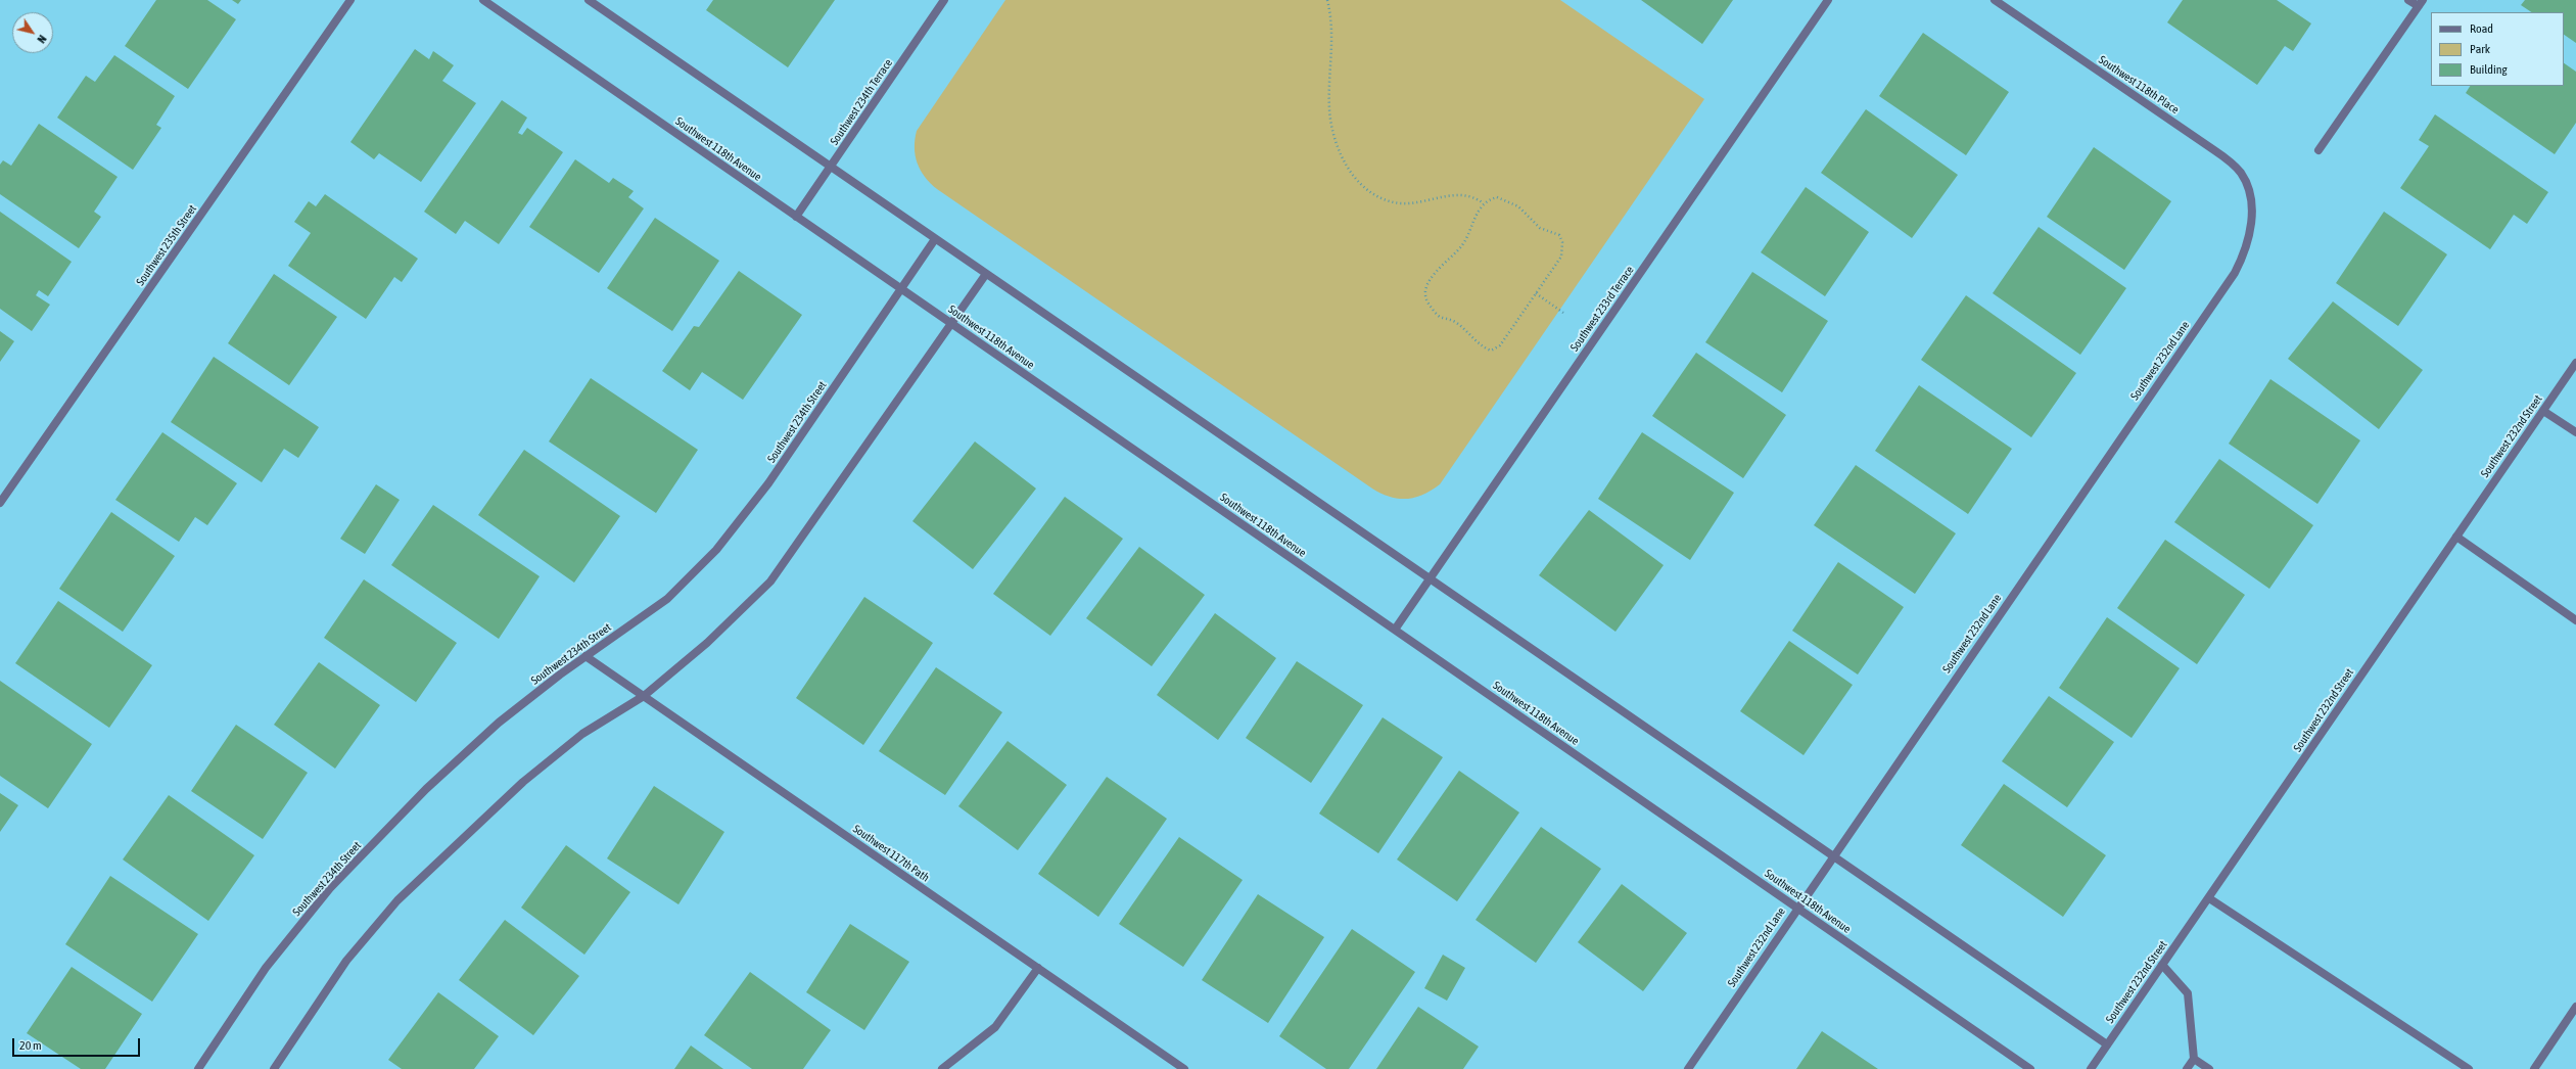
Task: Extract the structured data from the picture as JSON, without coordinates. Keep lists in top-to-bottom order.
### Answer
{
  "streets": {
    "street": [
      "Southwest 118th Place",
      "Southwest 234th Terrace",
      "Southwest 118th Avenue",
      "Southwest 235th Street",
      "Southwest 233rd Terrace",
      "Southwest 232nd Lane",
      "Southwest 234th Street",
      "Southwest 232nd Street",
      "Southwest 117th Path"
    ]
  },
  "crossings": [
    ["Southwest 118th Place", "Southwest 232nd Lane"],
    ["Southwest 234th Terrace", "Southwest 118th Avenue"],
    ["Southwest 118th Avenue", "Southwest 233rd Terrace"],
    ["Southwest 118th Avenue", "Southwest 232nd Lane"],
    ["Southwest 118th Avenue", "Southwest 234th Street"],
    ["Southwest 234th Street", "Southwest 117th Path"]
  ],
  "legend": ["Road", "Park", "Building"],
  "scale_bar": "20 m",
  "north": "bottom right"
}
